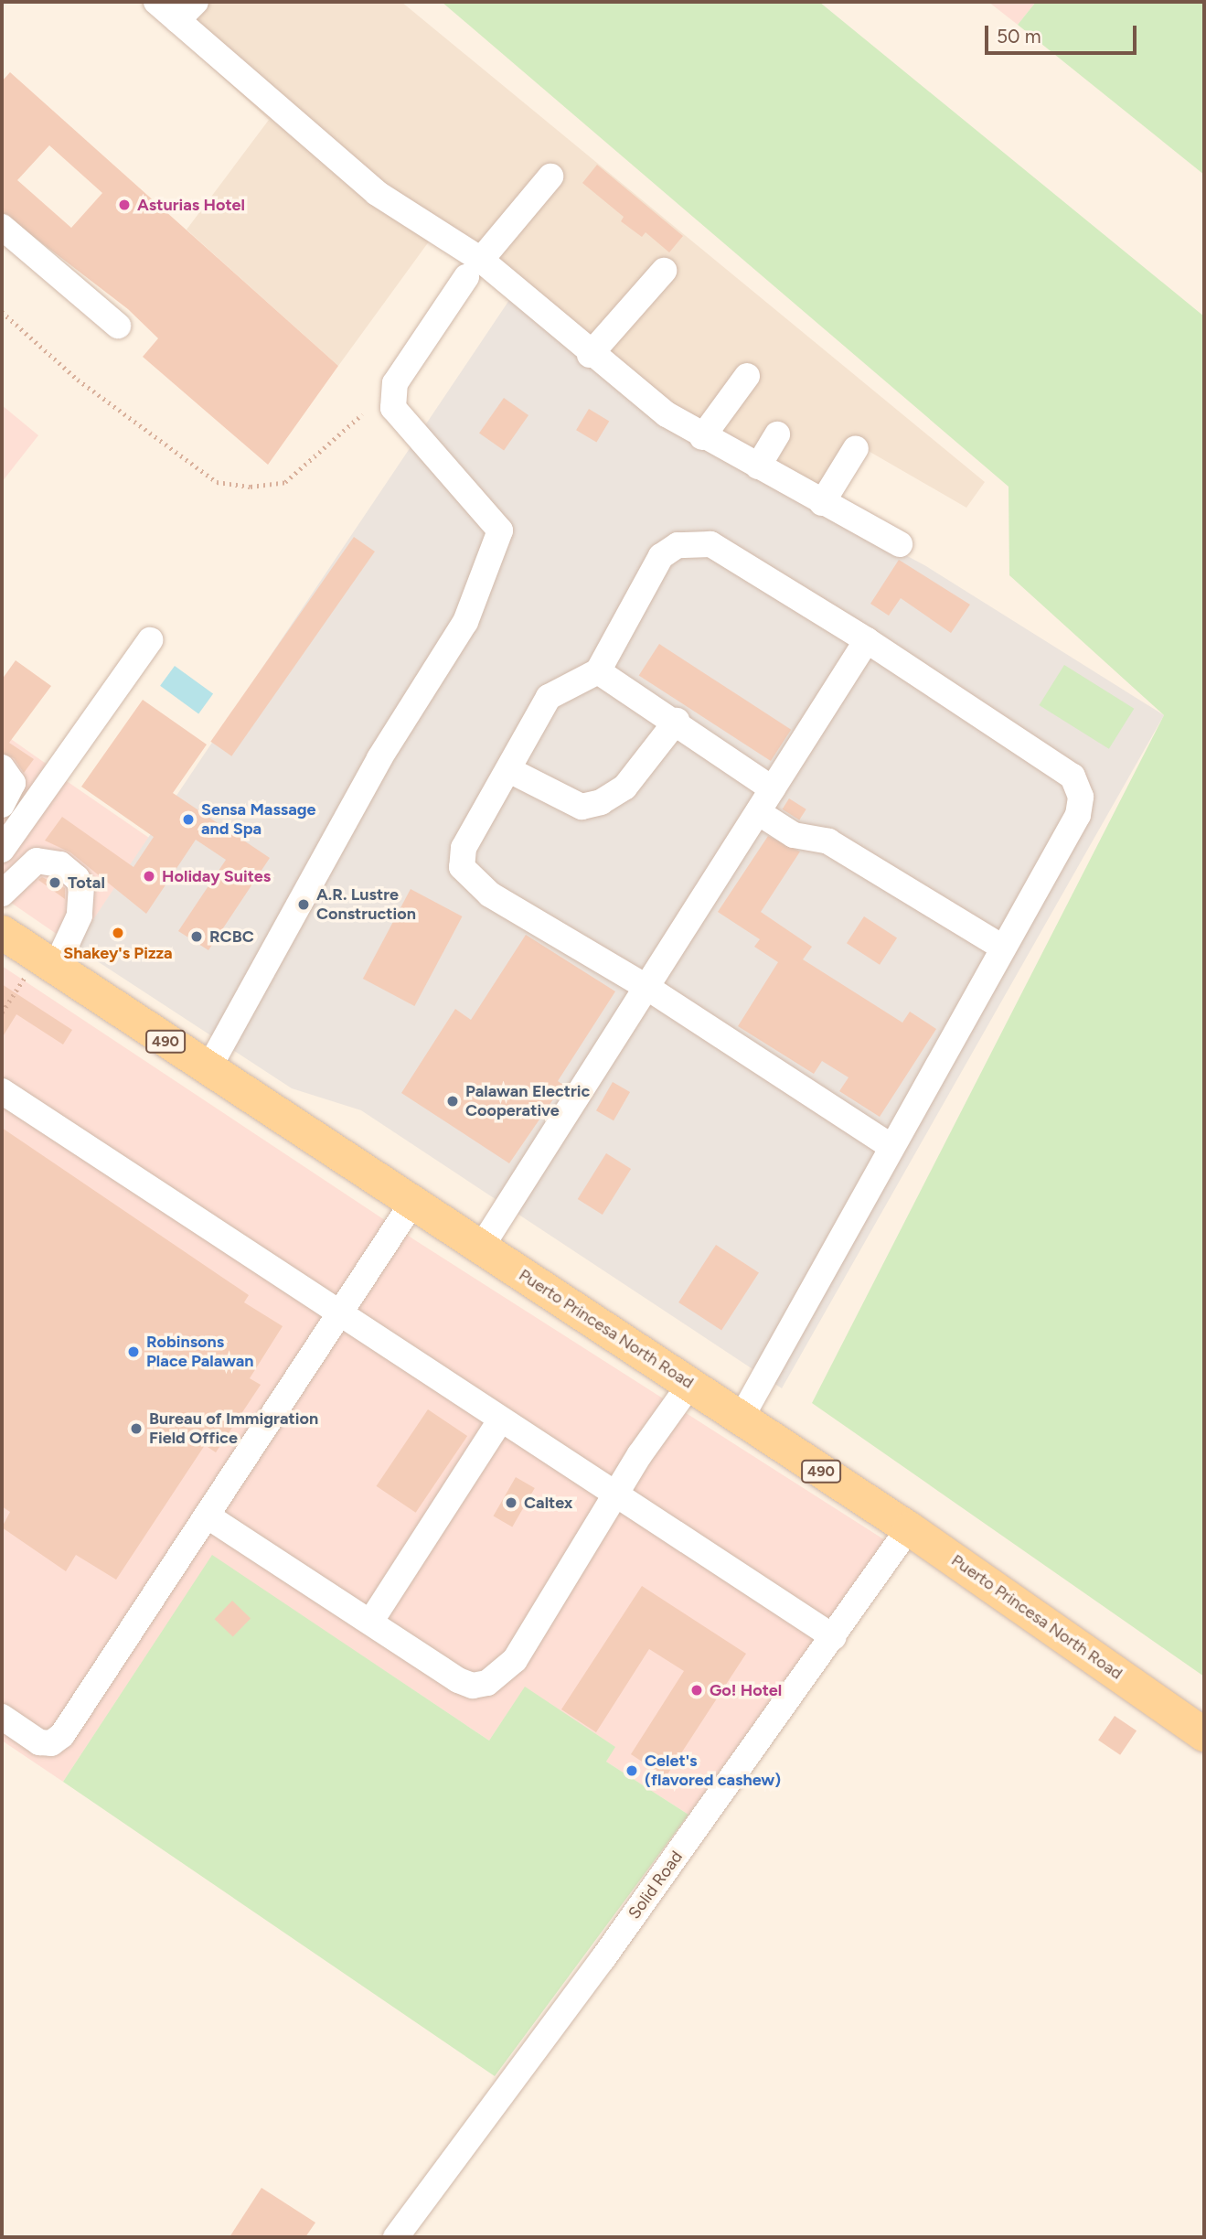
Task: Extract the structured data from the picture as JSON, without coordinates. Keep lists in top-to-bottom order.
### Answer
{
  "streets": {
    "main road": ["490", "Puerto Princesa North Road"],
    "street": ["Solid Road"]
  },
  "crossings": [
    ["Puerto Princesa North Road", "Solid Road"]
  ],
  "places": [
    "Asturias Hotel",
    "Sensa Massage and Spa",
    "Holiday Suites",
    "Total",
    "A.R. Lustre Construction",
    "Shakey's Pizza",
    "RCBC",
    "Palawan Electric Cooperative",
    "Robinsons Place Palawan",
    "Bureau of Immigration Field Office",
    "Caltex",
    "Go! Hotel",
    "Celet's (flavored cashew)"
  ],
  "scale_bar": "50 m"
}
